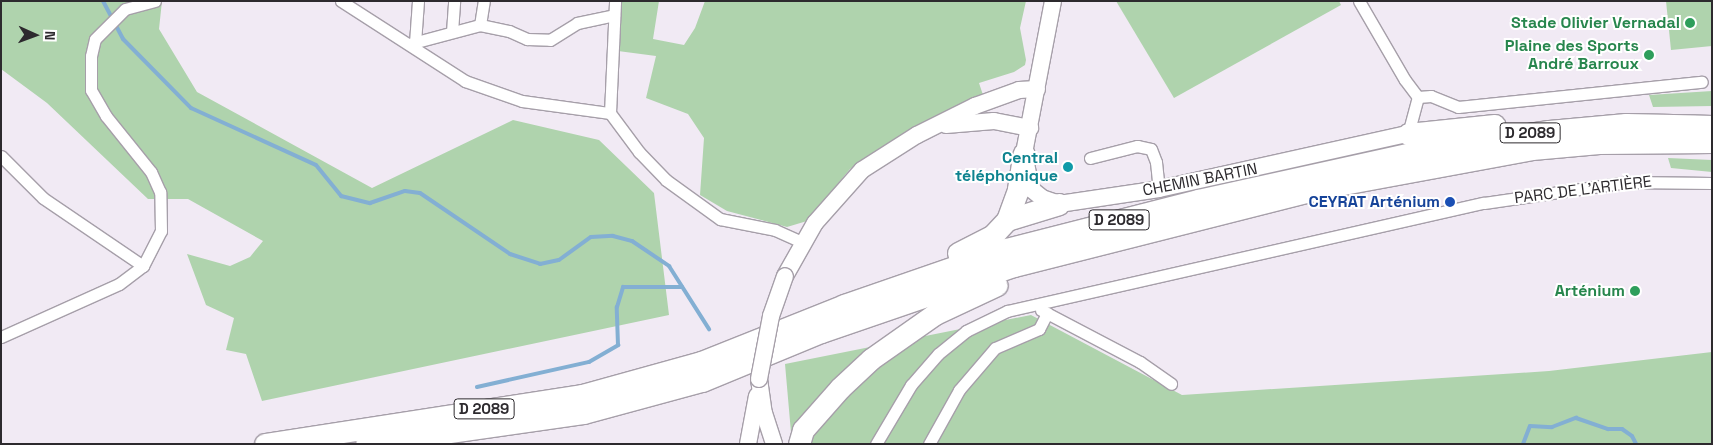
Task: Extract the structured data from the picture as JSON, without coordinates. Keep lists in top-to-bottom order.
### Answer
{
  "streets": {
    "highway": ["D 2089"],
    "street": ["CHEMIN BARTIN", "PARC DE L'ARTIÈRE"]
  },
  "places": [
    "Stade Olivier Vernadal",
    "Plaine des Sports André Barroux",
    "Central téléphonique",
    "CEYRAT Arténium",
    "Arténium"
  ],
  "north": "right"
}
